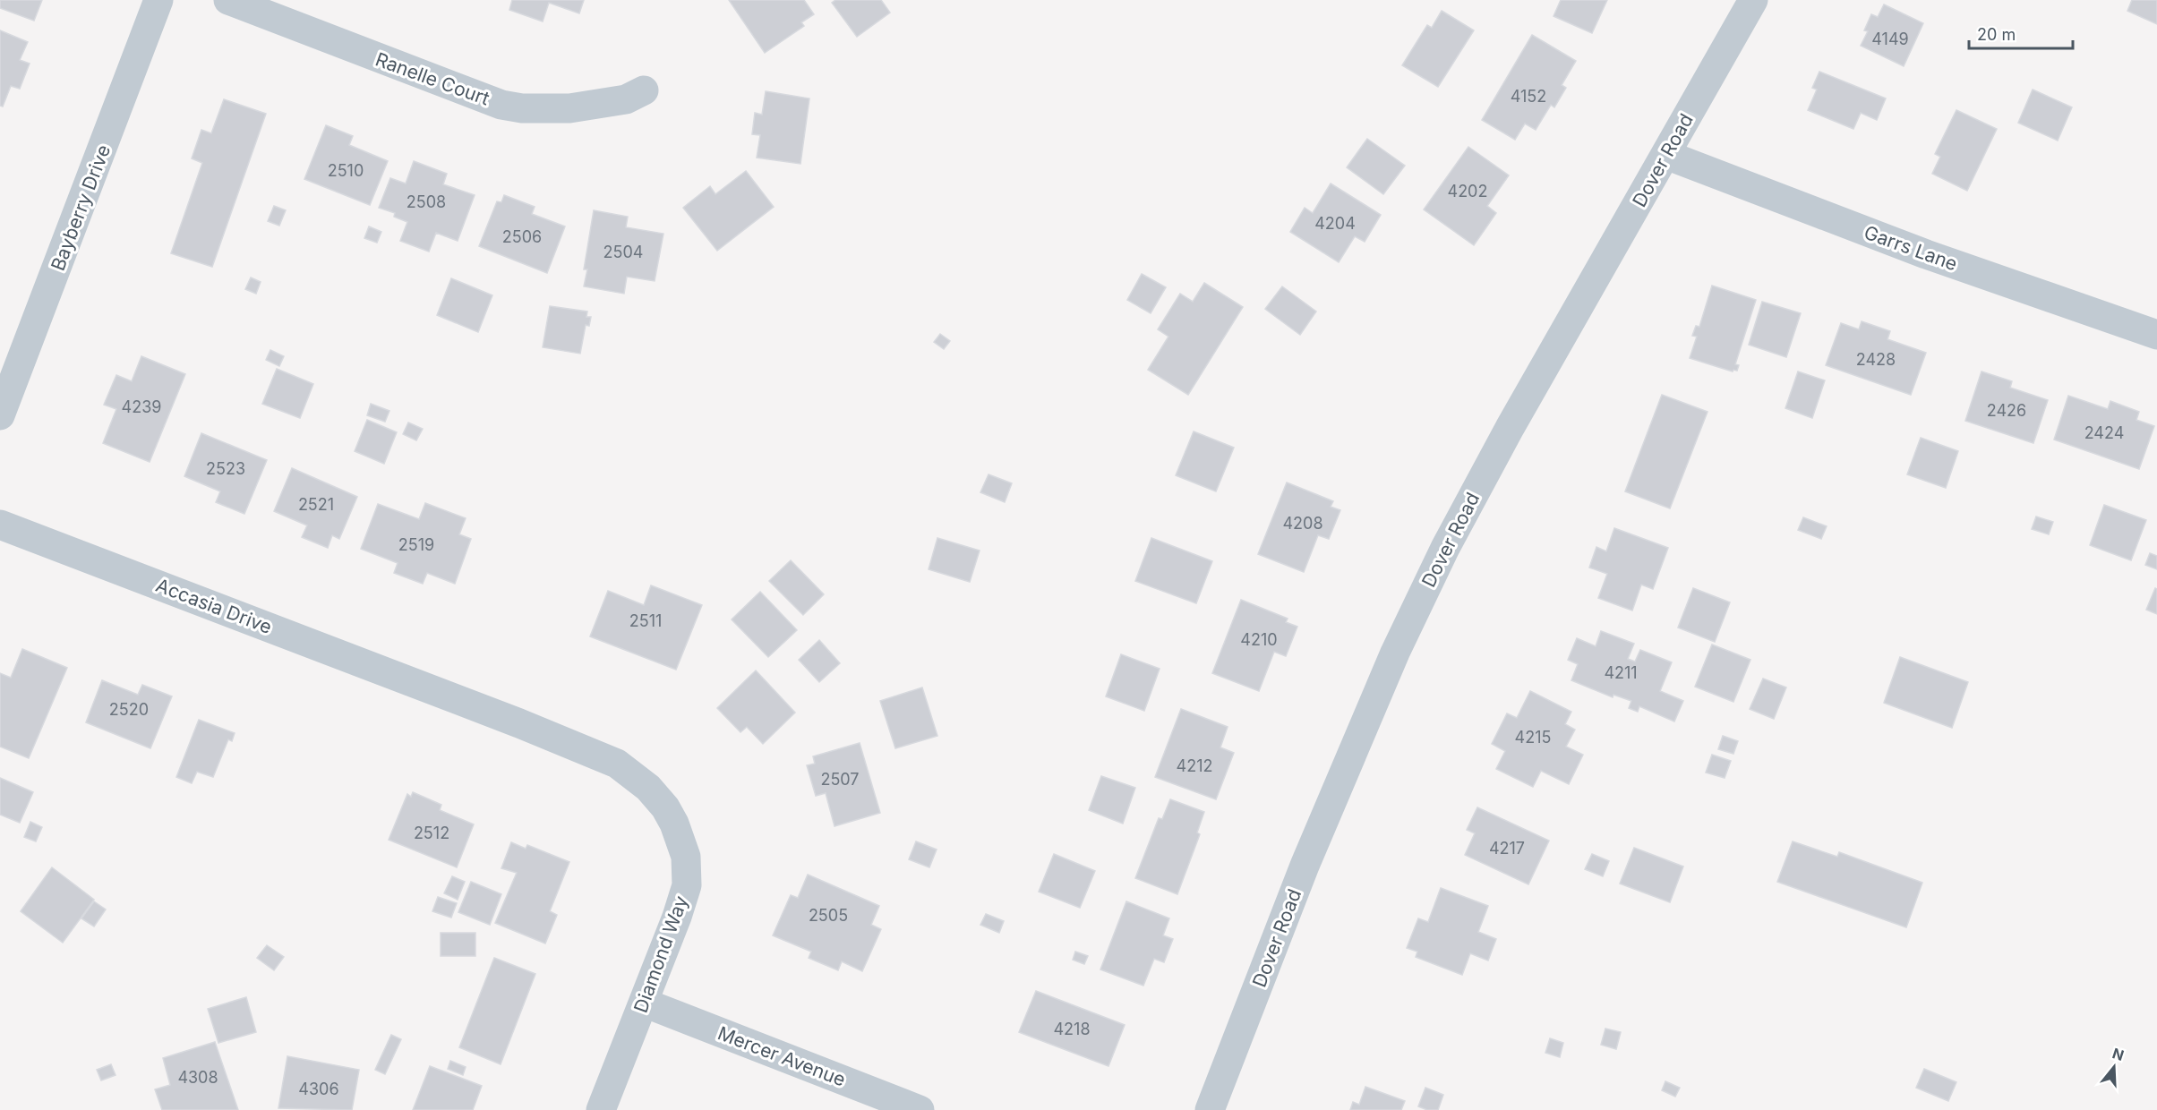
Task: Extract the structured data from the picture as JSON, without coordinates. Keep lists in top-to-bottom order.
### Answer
{
  "streets": {
    "street": [
      "Ranelle Court",
      "Dover Road",
      "Bayberry Drive",
      "Garrs Lane",
      "Accasia Drive",
      "Diamond Way",
      "Mercer Avenue"
    ]
  },
  "crossings": [
    ["Dover Road", "Garrs Lane"],
    ["Accasia Drive", "Diamond Way"],
    ["Diamond Way", "Mercer Avenue"]
  ],
  "house_numbers": [
    "4149",
    "4152",
    "2510",
    "4202",
    "2508",
    "4204",
    "2506",
    "2504",
    "2428",
    "4239",
    "2426",
    "2424",
    "2523",
    "2521",
    "4208",
    "2519",
    "2511",
    "4210",
    "4211",
    "2520",
    "4215",
    "4212",
    "2507",
    "2512",
    "4217",
    "2505",
    "4218",
    "4308",
    "4306"
  ],
  "scale_bar": "20 m",
  "north": "top"
}
